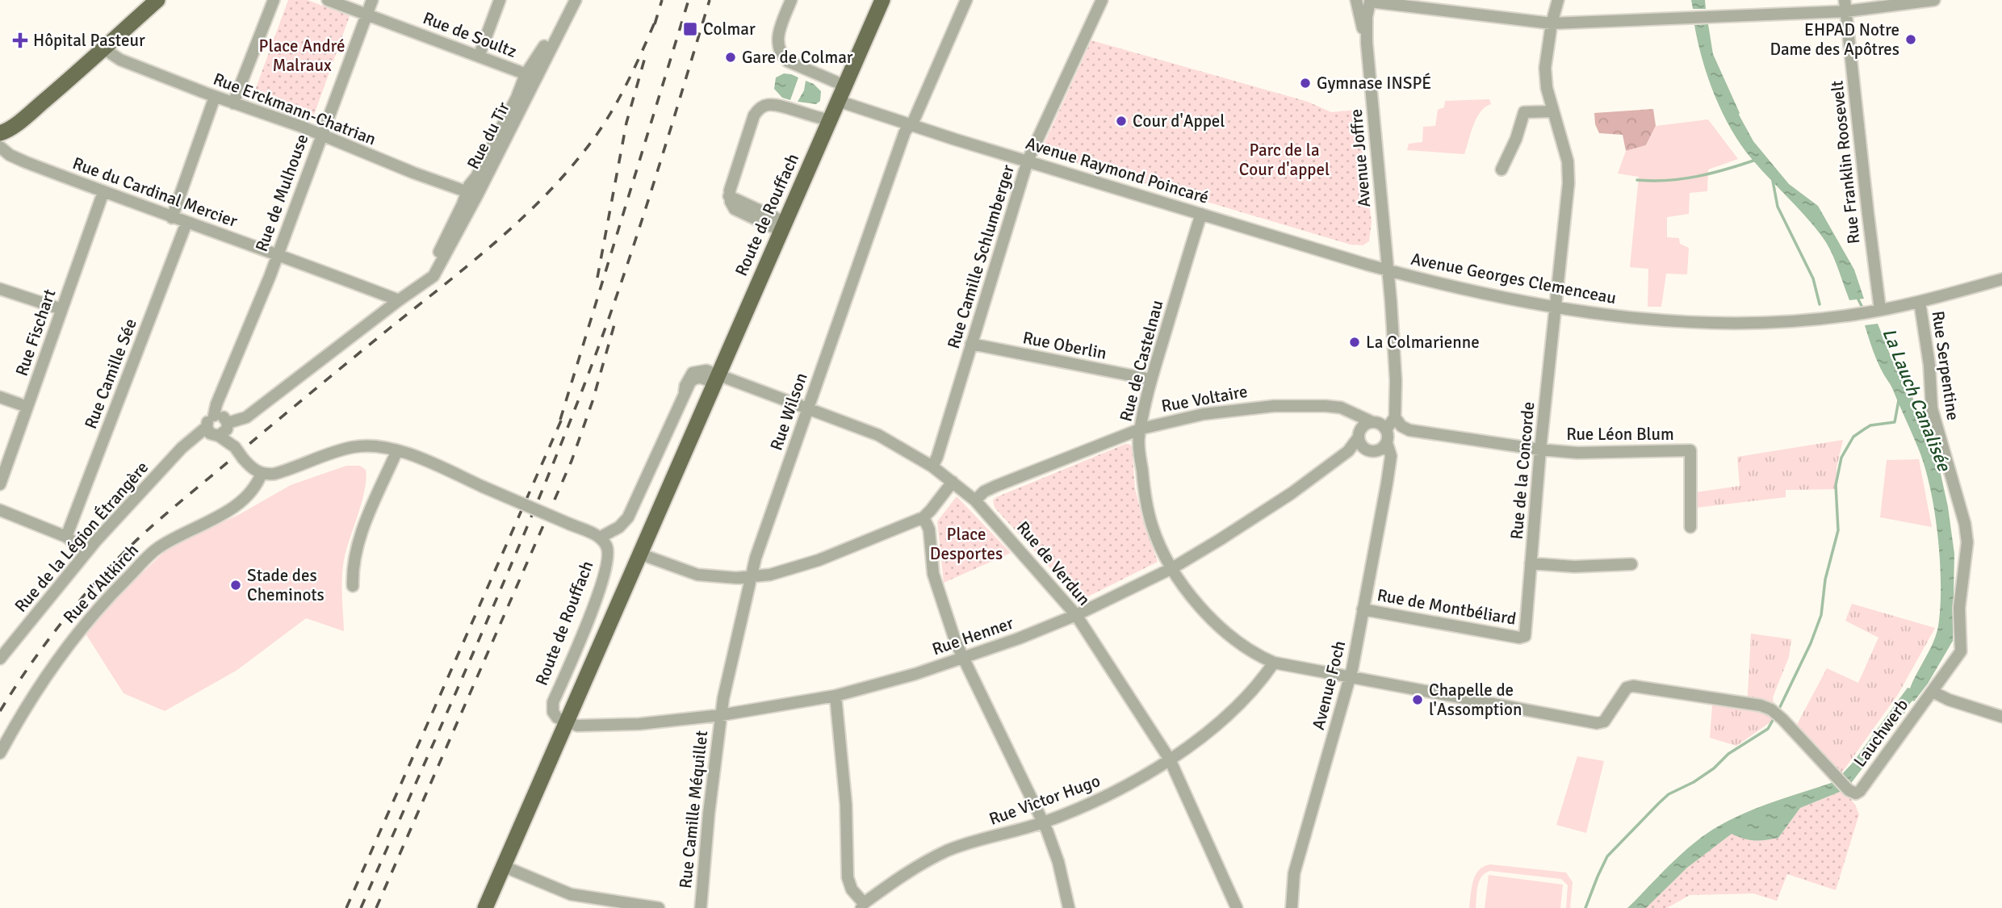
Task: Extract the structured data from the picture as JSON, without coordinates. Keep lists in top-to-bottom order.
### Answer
{
  "streets": {
    "main road": ["Route de Rouffach"],
    "street": [
      "Rue de Soultz",
      "Rue Erckmann-Chatrian",
      "Rue du Tir",
      "Avenue Joffre",
      "Rue Franklin Roosevelt",
      "Avenue Raymond Poincaré",
      "Rue du Cardinal Mercier",
      "Rue de Mulhouse",
      "Rue Camille Schlumberger",
      "Avenue Georges Clemenceau",
      "Rue Fischart",
      "Rue Oberlin",
      "Rue de Castelnau",
      "Rue Serpentine",
      "Rue Camille Sée",
      "Rue Voltaire",
      "Rue Wilson",
      "Rue Léon Blum",
      "Rue de la Concorde",
      "Rue de la Légion Étrangère",
      "Rue de Verdun",
      "Rue d'Altkirch",
      "Rue de Montbéliard",
      "Rue Henner",
      "Avenue Foch",
      "Lauchwerb",
      "Rue Victor Hugo",
      "Rue Camille Méquillet"
    ]
  },
  "crossings": [
    ["Rue de Soultz", "Rue du Tir"],
    ["Rue de Soultz", "Rue de Mulhouse"],
    ["Rue Erckmann-Chatrian", "Rue du Tir"],
    ["Rue Erckmann-Chatrian", "Rue de Mulhouse"],
    ["Rue du Tir", "Rue du Cardinal Mercier"],
    ["Rue du Tir", "Rue de Mulhouse"],
    ["Rue du Tir", "Rue de la Légion Étrangère"],
    ["Avenue Joffre", "Avenue Raymond Poincaré"],
    ["Avenue Joffre", "Avenue Georges Clemenceau"],
    ["Rue Franklin Roosevelt", "Avenue Georges Clemenceau"],
    ["Avenue Raymond Poincaré", "Route de Rouffach"],
    ["Avenue Raymond Poincaré", "Rue Camille Schlumberger"],
    ["Avenue Raymond Poincaré", "Avenue Georges Clemenceau"],
    ["Avenue Raymond Poincaré", "Rue de Castelnau"],
    ["Avenue Raymond Poincaré", "Rue Wilson"],
    ["Rue du Cardinal Mercier", "Rue de Mulhouse"],
    ["Rue du Cardinal Mercier", "Rue Fischart"],
    ["Rue du Cardinal Mercier", "Rue Camille Sée"],
    ["Rue de Mulhouse", "Rue de la Légion Étrangère"],
    ["Route de Rouffach", "Rue de Verdun"],
    ["Route de Rouffach", "Rue Henner"],
    ["Rue Camille Schlumberger", "Rue Oberlin"],
    ["Rue Camille Schlumberger", "Rue de Verdun"],
    ["Avenue Georges Clemenceau", "Rue Serpentine"],
    ["Avenue Georges Clemenceau", "Rue de la Concorde"],
    ["Rue Oberlin", "Rue de Castelnau"],
    ["Rue de Castelnau", "Rue Voltaire"],
    ["Rue de Castelnau", "Rue Henner"],
    ["Rue de Castelnau", "Avenue Foch"],
    ["Rue de Castelnau", "Lauchwerb"],
    ["Rue de Castelnau", "Rue Victor Hugo"],
    ["Rue Serpentine", "Lauchwerb"],
    ["Rue Voltaire", "Rue de Verdun"],
    ["Rue Voltaire", "Rue Henner"],
    ["Rue Voltaire", "Avenue Foch"],
    ["Rue Wilson", "Rue de Verdun"],
    ["Rue Wilson", "Rue Henner"],
    ["Rue Wilson", "Rue Camille Méquillet"],
    ["Rue Léon Blum", "Rue de la Concorde"],
    ["Rue de la Concorde", "Rue de Montbéliard"],
    ["Rue de Verdun", "Rue Henner"],
    ["Rue de Verdun", "Rue Victor Hugo"],
    ["Rue de Montbéliard", "Avenue Foch"],
    ["Rue Henner", "Avenue Foch"],
    ["Rue Henner", "Rue Camille Méquillet"]
  ],
  "water": ["La Lauch Canalisée"],
  "parks": ["Place André Malraux", "Parc de la Cour d'appel", "Place Desportes"],
  "places": {
    "transit": ["Colmar"],
    "other": [
      "EHPAD Notre Dame des Apôtres",
      "Gare de Colmar",
      "Gymnase INSPÉ",
      "Cour d'Appel",
      "La Colmarienne",
      "Stade des Cheminots",
      "Chapelle de l'Assomption"
    ],
    "health": ["Hôpital Pasteur"]
  }
}
